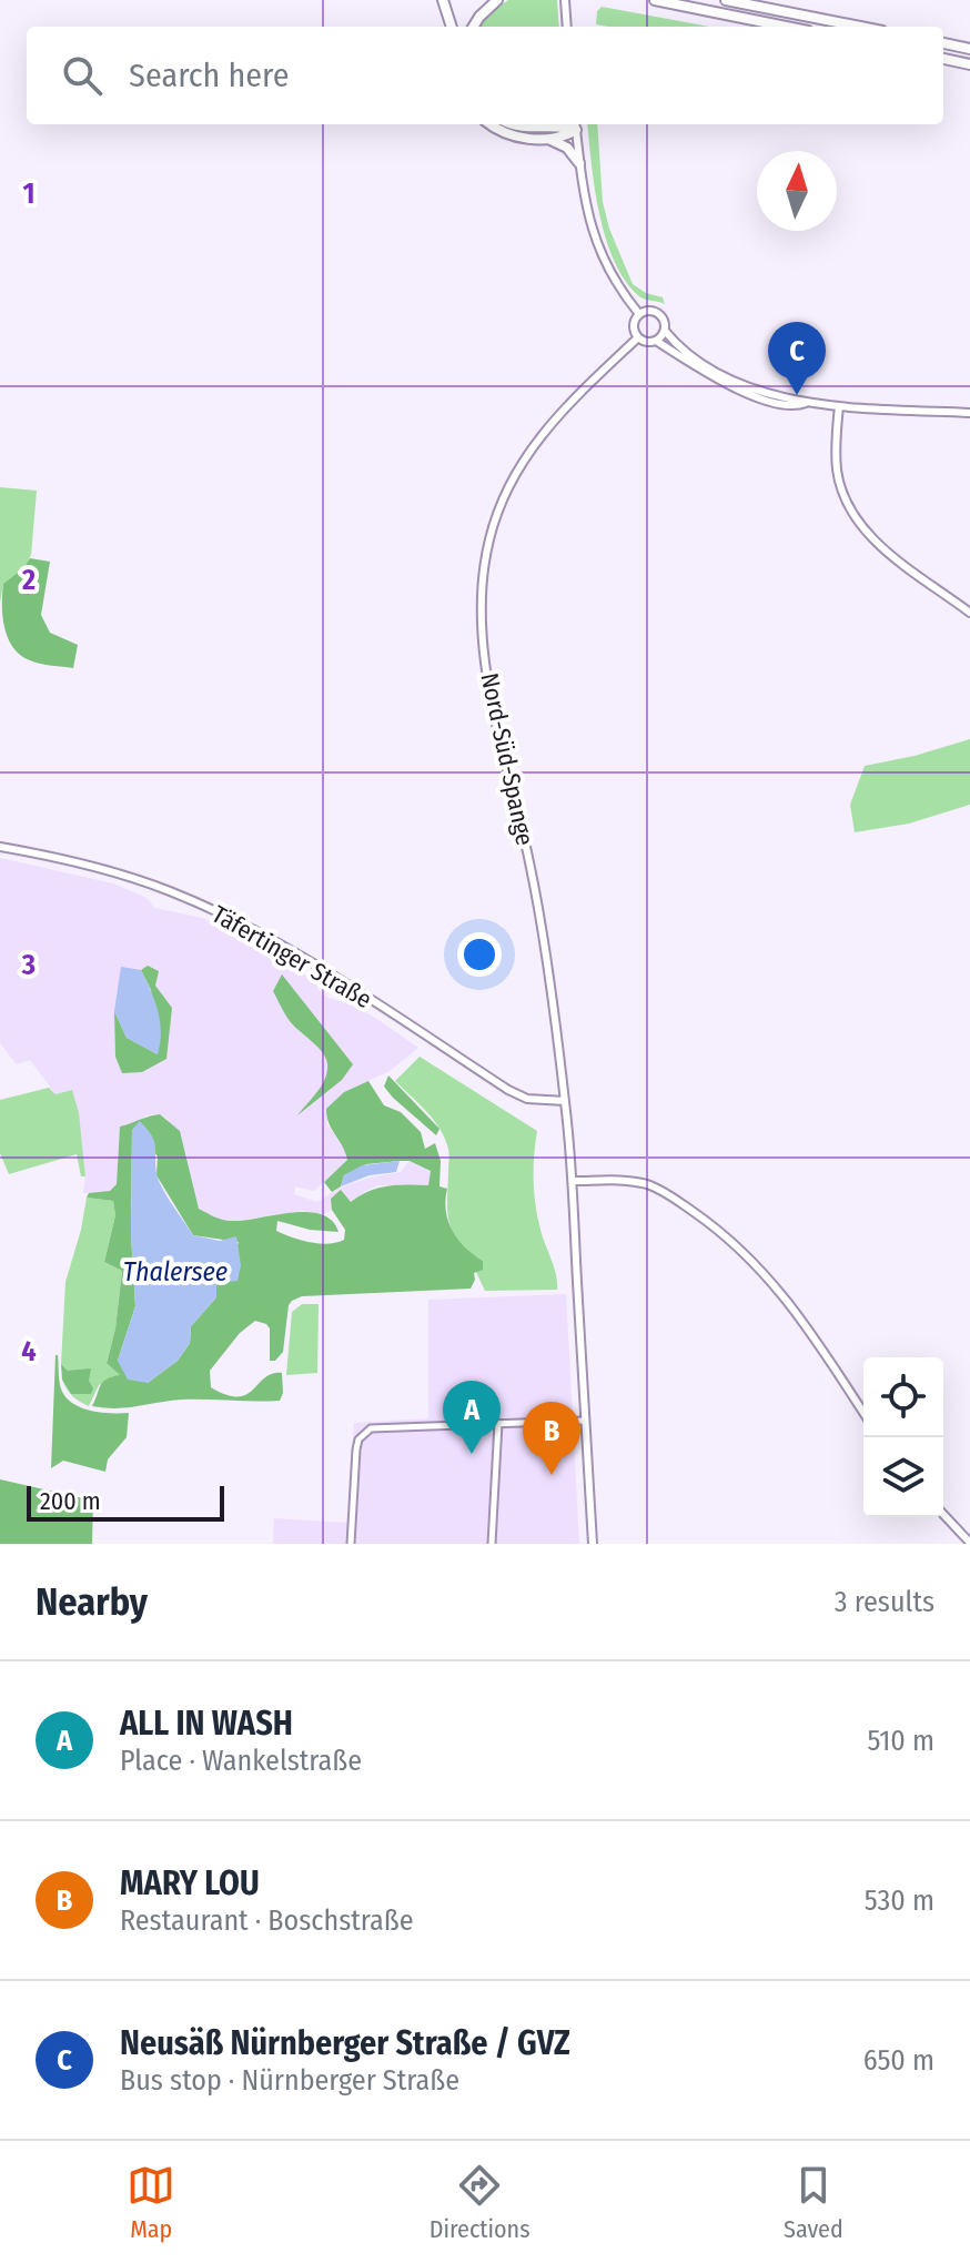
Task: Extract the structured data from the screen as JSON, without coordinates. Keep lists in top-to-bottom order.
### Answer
{
  "streets": {
    "street": ["Nord-Süd-Spange", "Täfertinger Straße"]
  },
  "crossings": [
    ["Nord-Süd-Spange", "Täfertinger Straße"]
  ],
  "water": ["Thalersee"],
  "scale_bar": "200 m",
  "north": "top",
  "page": {
    "search": "Search here",
    "pins": ["C", "A", "B"],
    "scale": "200 m",
    "heading": ["Nearby", "3 results"],
    "list": [
      {
        "mark": "A",
        "name": "ALL IN WASH",
        "note": "Place · Wankelstraße",
        "value": "510 m"
      },
      {
        "mark": "B",
        "name": "MARY LOU",
        "note": "Restaurant · Boschstraße",
        "value": "530 m"
      },
      {
        "mark": "C",
        "name": "Neusäß Nürnberger Straße / GVZ",
        "note": "Bus stop · Nürnberger Straße",
        "value": "650 m"
      }
    ],
    "nav": ["Map", "Directions", "Saved"]
  },
  "grid": {
    "rows": [
      "1",
      "2",
      "3",
      "4"
    ]
  }
}
